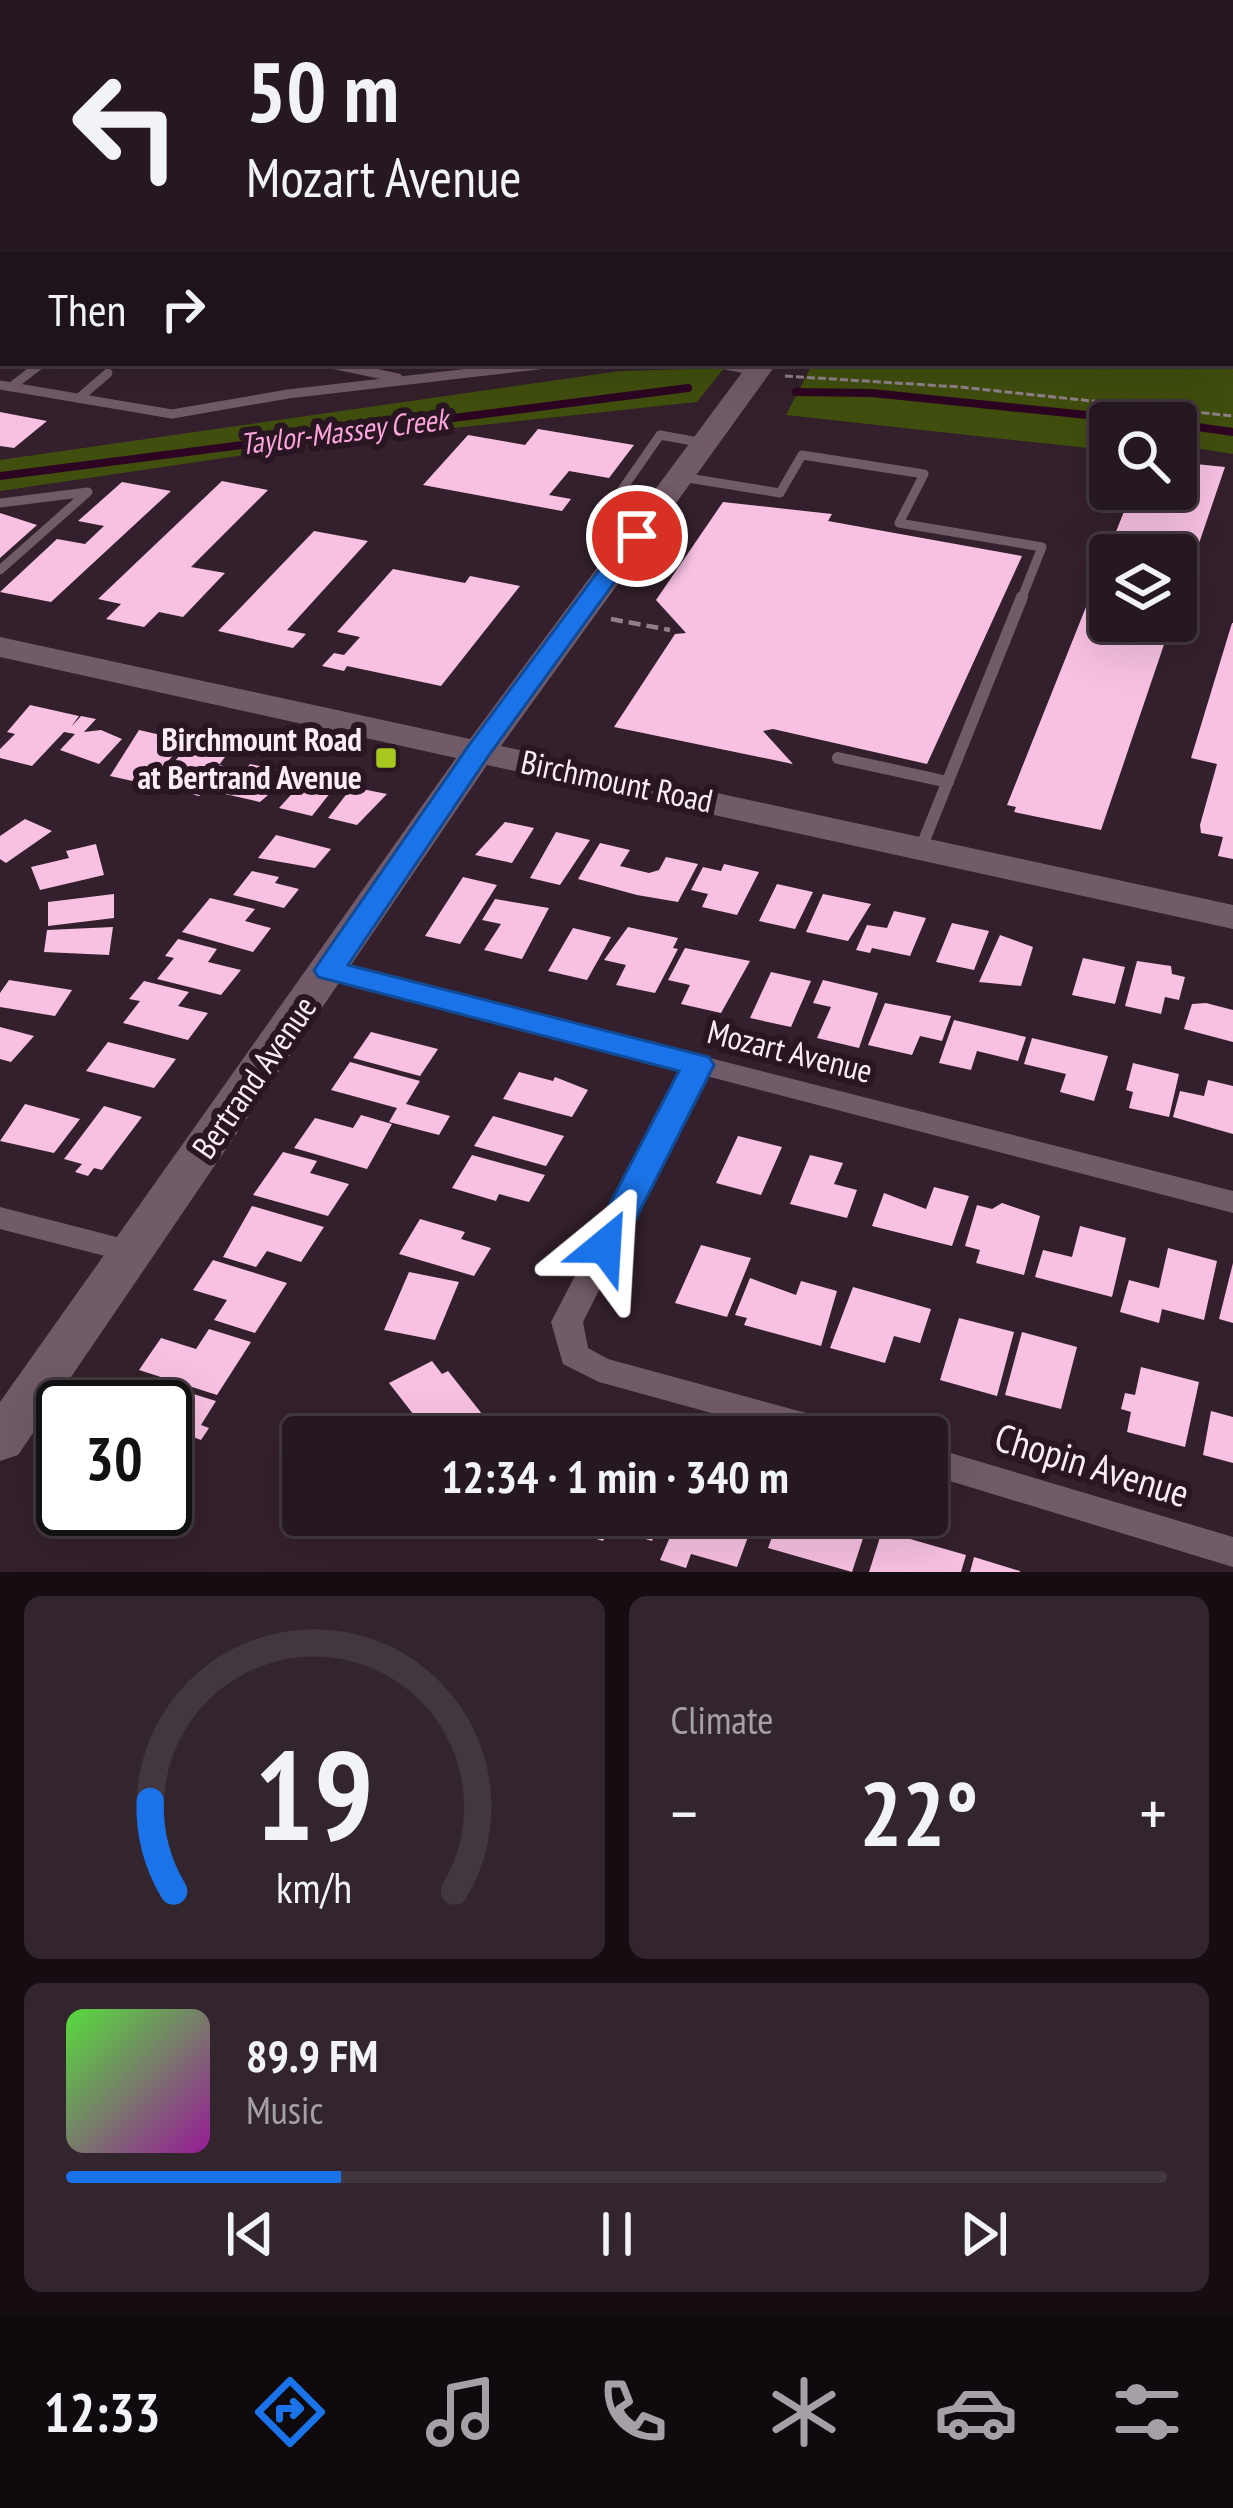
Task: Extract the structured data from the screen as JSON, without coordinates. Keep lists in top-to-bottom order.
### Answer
{
  "streets": {
    "street": [
      "Birchmount Road",
      "Mozart Avenue",
      "Bertrand Avenue",
      "Chopin Avenue"
    ]
  },
  "crossings": [
    ["Birchmount Road", "Bertrand Avenue"],
    ["Mozart Avenue", "Bertrand Avenue"]
  ],
  "water": ["Taylor-Massey Creek"],
  "places": {
    "transit": ["Birchmount Road at Bertrand Avenue"]
  },
  "page": {
    "turn": ["50 m", "Mozart Avenue"],
    "then": "Then",
    "limit": "30",
    "trip": "12:34 · 1 min · 340 m",
    "tile": "Climate",
    "heat": ["−", "22°", "+"],
    "song": ["89.9 FM", "Music"],
    "tabs": "12:33",
    "gauge": ["19", "km/h"]
  }
}
